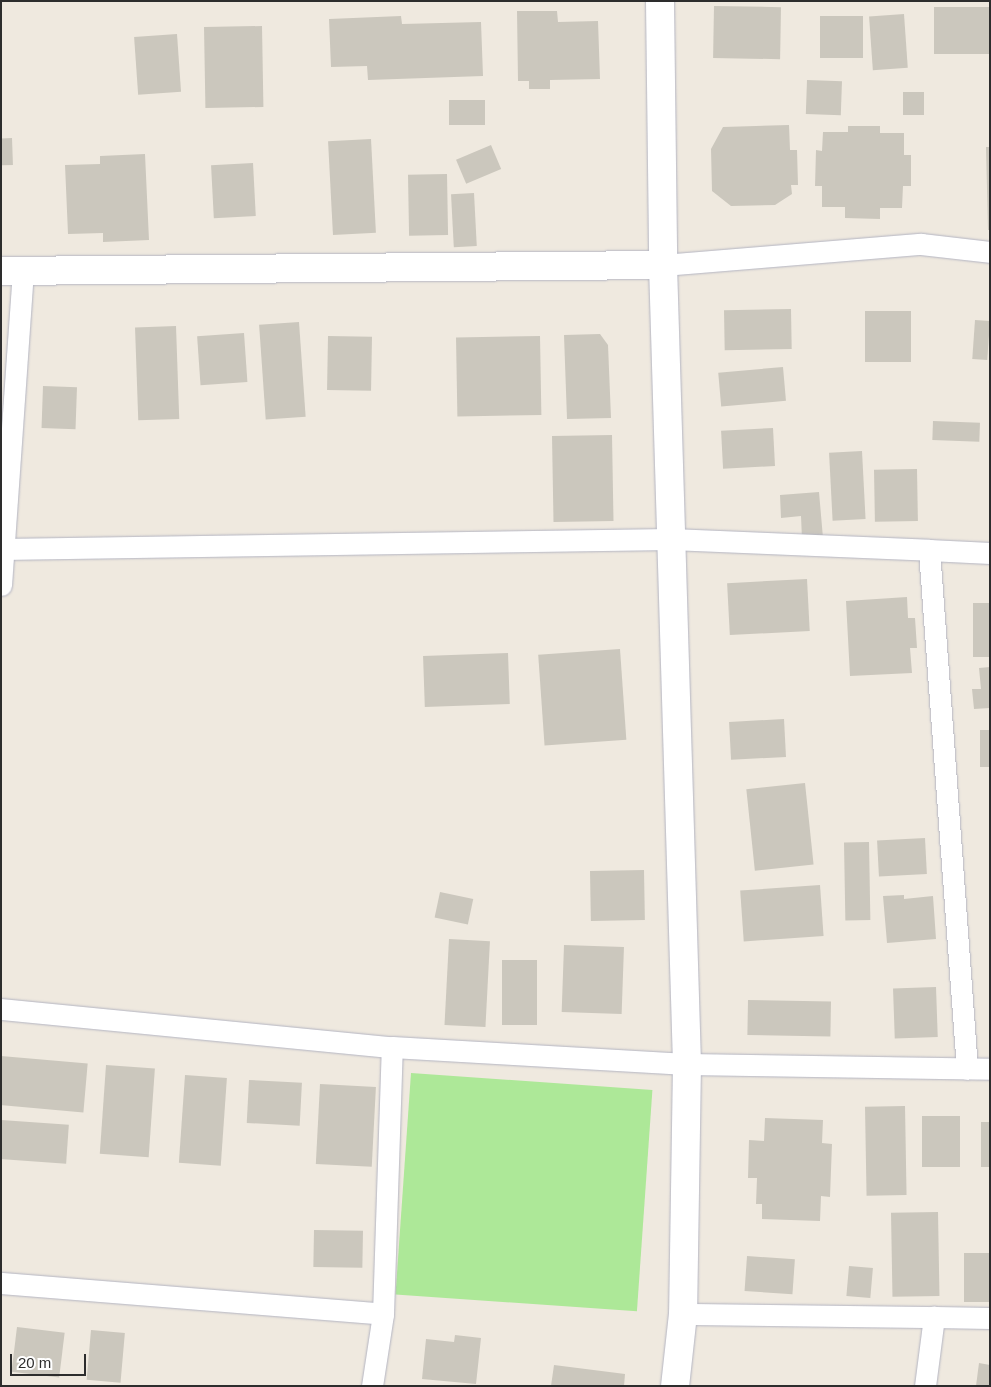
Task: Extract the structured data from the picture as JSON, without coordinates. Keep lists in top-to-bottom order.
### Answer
{
  "scale_bar": "20 m"
}
